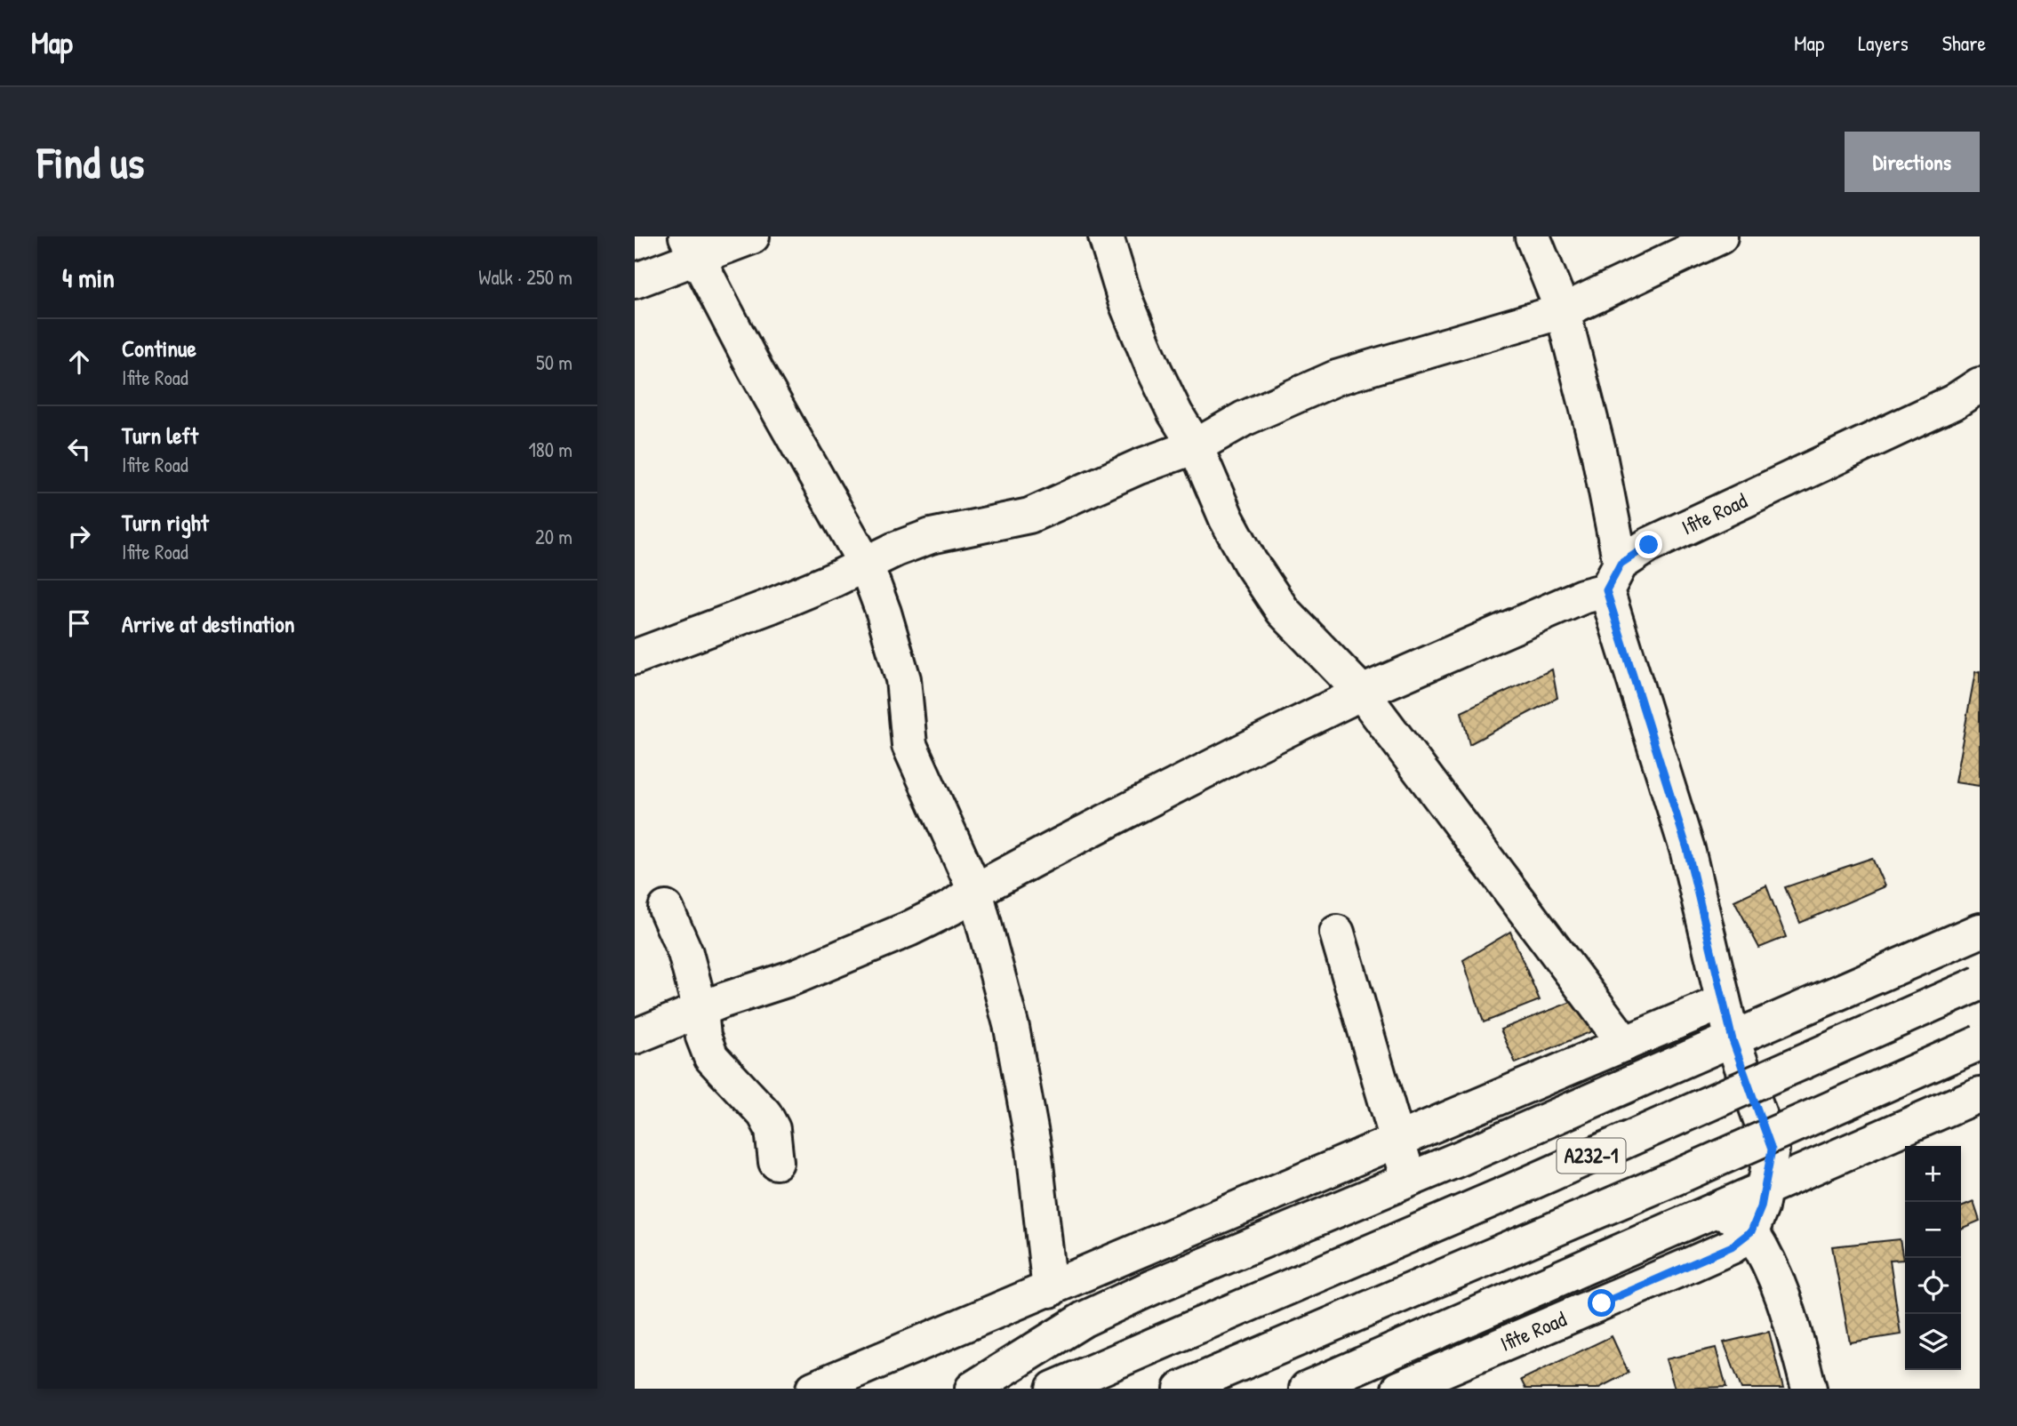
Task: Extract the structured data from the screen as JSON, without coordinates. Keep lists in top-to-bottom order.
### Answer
{
  "streets": {
    "main road": ["Ifite Road", "A232-1"]
  },
  "page": {
    "header": "Map",
    "nav": ["Map", "Layers", "Share"],
    "buttons": "Directions",
    "title": "Find us",
    "heading": ["4 min", "Walk · 250 m"],
    "list": [
      ["Continue", "Ifite Road", "50 m"],
      ["Turn left", "Ifite Road", "180 m"],
      ["Turn right", "Ifite Road", "20 m"],
      "Arrive at destination"
    ],
    "map_buttons": ["+", "−"]
  }
}
